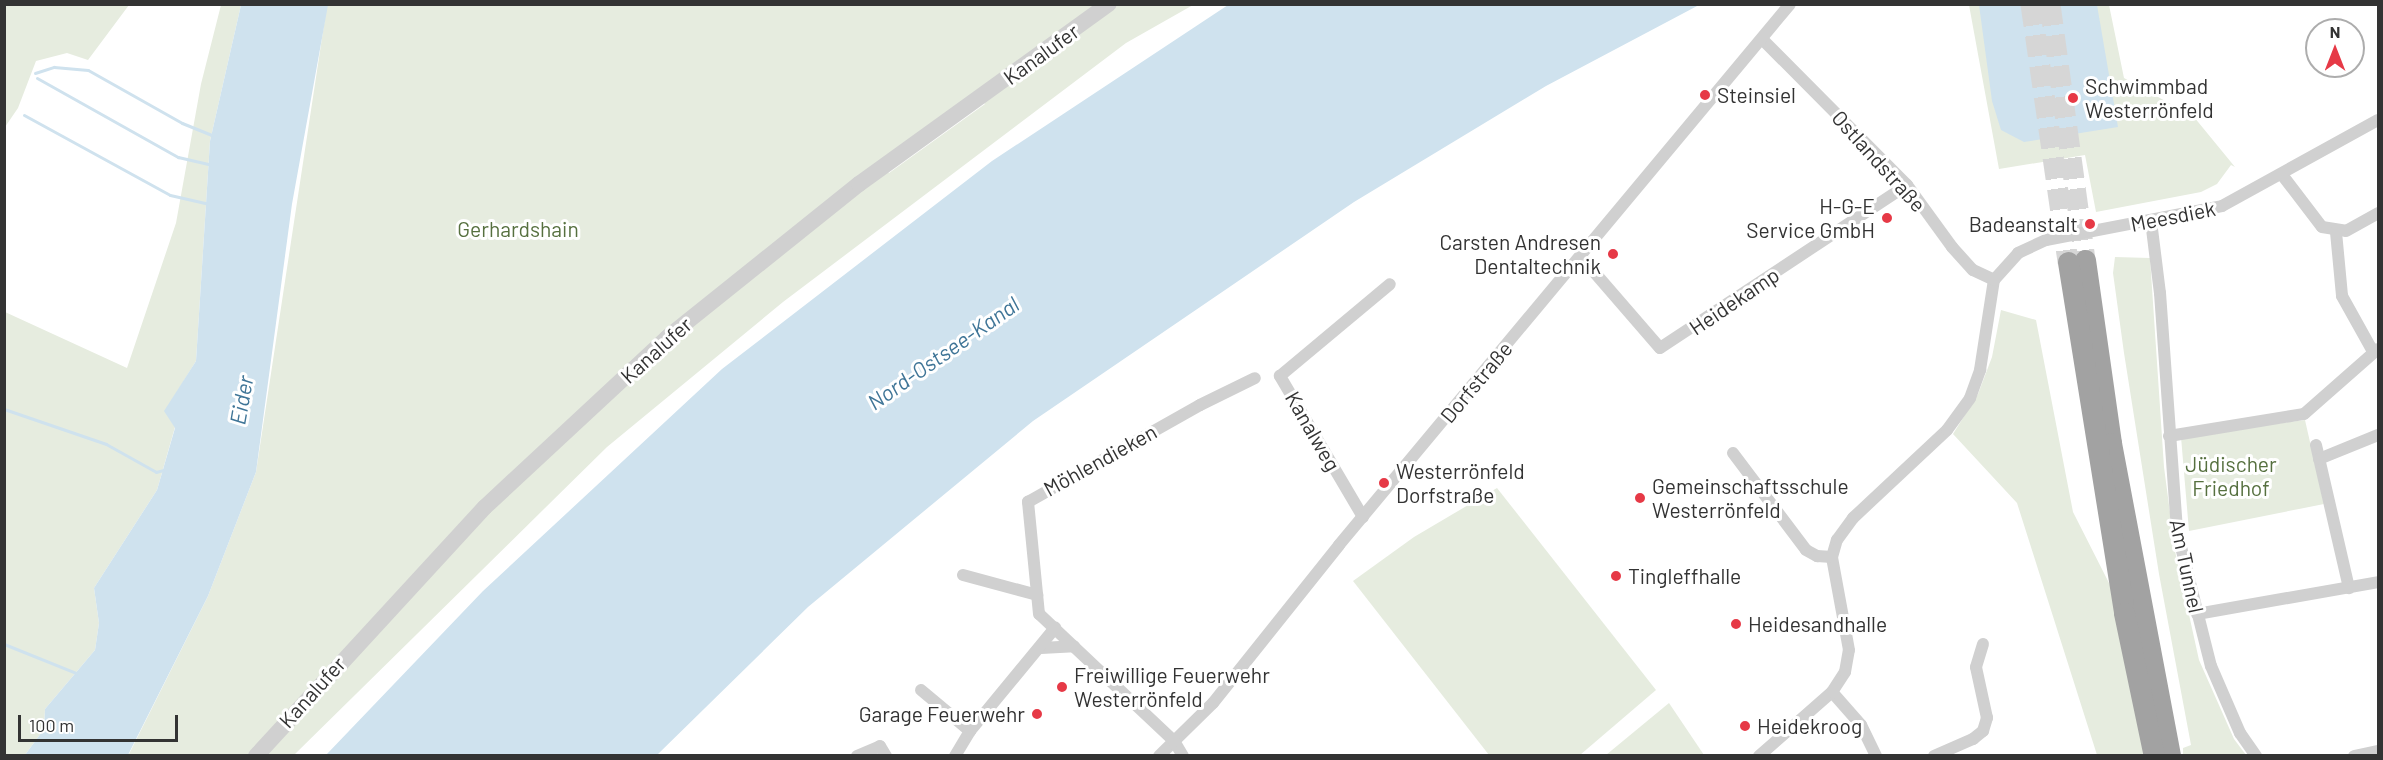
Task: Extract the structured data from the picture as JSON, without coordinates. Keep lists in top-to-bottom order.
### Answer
{
  "streets": {
    "street": [
      "Kanalufer",
      "Ostlandstraße",
      "Meesdiek",
      "Heidekamp",
      "Dorfstraße",
      "Kanalweg",
      "Möhlendieken",
      "Am Tunnel"
    ]
  },
  "crossings": [
    ["Ostlandstraße", "Meesdiek"],
    ["Ostlandstraße", "Heidekamp"],
    ["Ostlandstraße", "Dorfstraße"],
    ["Meesdiek", "Am Tunnel"],
    ["Heidekamp", "Dorfstraße"],
    ["Dorfstraße", "Kanalweg"],
    ["Dorfstraße", "Möhlendieken"]
  ],
  "water": ["Nord-Ostsee-Kanal", "Eider"],
  "parks": ["Gerhardshain", "Jüdischer Friedhof"],
  "places": [
    "Steinsiel",
    "Schwimmbad Westerrönfeld",
    "H-G-E Service GmbH",
    "Badeanstalt",
    "Carsten Andresen Dentaltechnik",
    "Westerrönfeld Dorfstraße",
    "Gemeinschaftsschule Westerrönfeld",
    "Tingleffhalle",
    "Heidesandhalle",
    "Freiwillige Feuerwehr Westerrönfeld",
    "Garage Feuerwehr",
    "Heidekroog"
  ],
  "scale_bar": "100 m",
  "north": "top"
}
